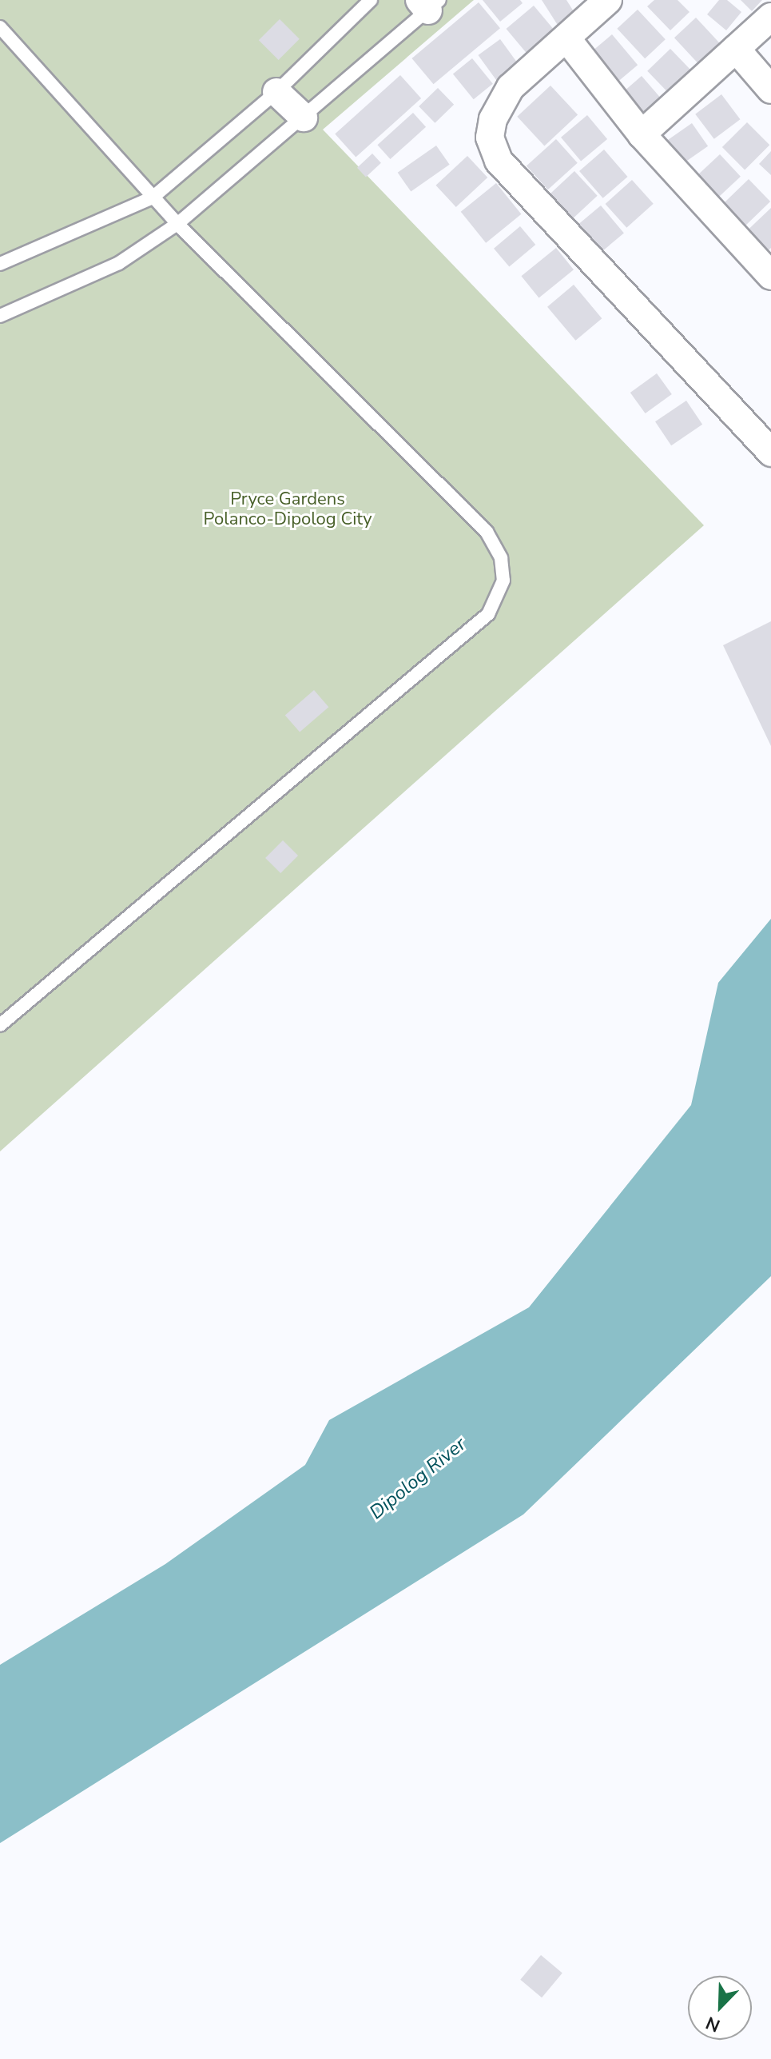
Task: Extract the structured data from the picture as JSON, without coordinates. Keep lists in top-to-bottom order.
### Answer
{
  "water": ["Dipolog River"],
  "parks": ["Pryce Gardens Polanco-Dipolog City"],
  "north": "bottom left"
}
